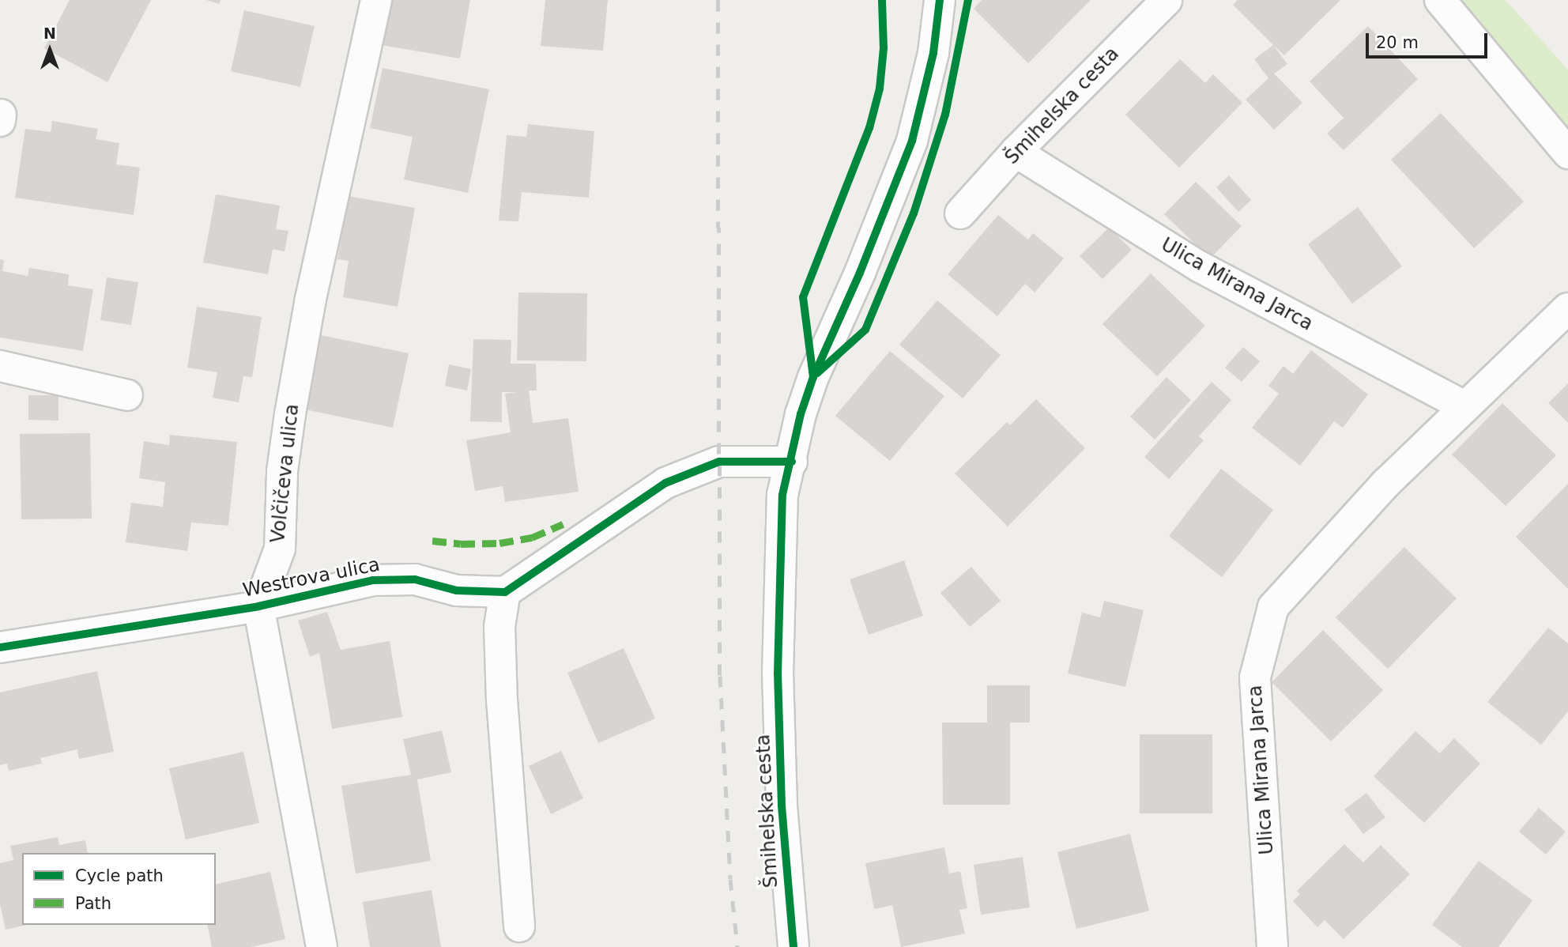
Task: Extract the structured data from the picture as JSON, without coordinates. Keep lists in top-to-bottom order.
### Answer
{
  "streets": {
    "street": [
      "Šmihelska cesta",
      "Ulica Mirana Jarca",
      "Volčičeva ulica",
      "Westrova ulica"
    ]
  },
  "crossings": [
    ["Šmihelska cesta", "Ulica Mirana Jarca"],
    ["Volčičeva ulica", "Westrova ulica"]
  ],
  "legend": ["Cycle path", "Path"],
  "scale_bar": "20 m",
  "north": "top"
}
